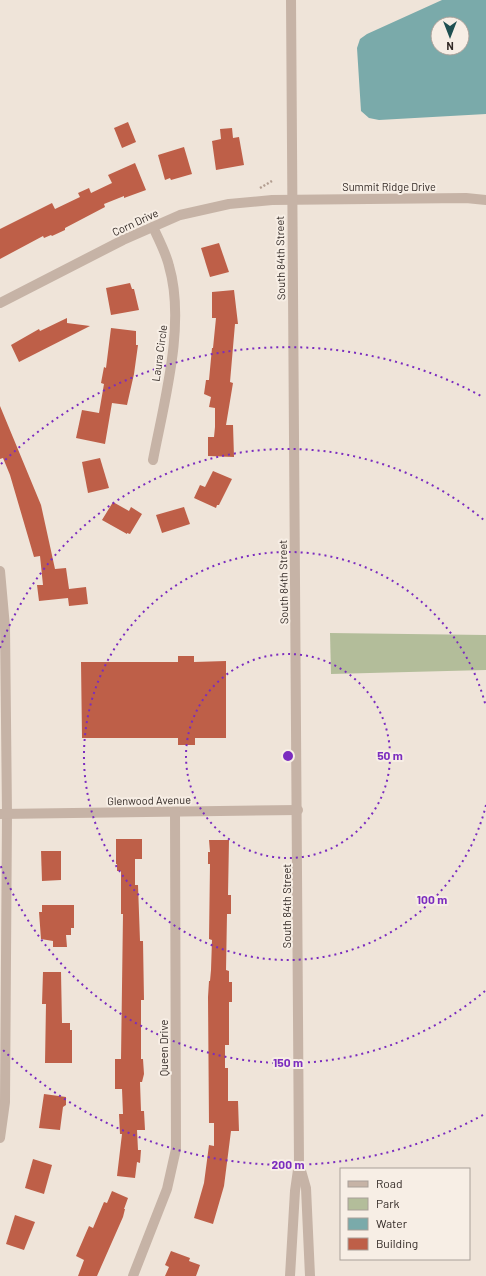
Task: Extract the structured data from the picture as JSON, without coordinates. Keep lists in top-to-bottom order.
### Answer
{
  "streets": {
    "street": [
      "Summit Ridge Drive",
      "Corn Drive",
      "South 84th Street",
      "Laura Circle",
      "Glenwood Avenue",
      "Queen Drive"
    ]
  },
  "crossings": [
    ["Summit Ridge Drive", "Corn Drive"],
    ["Summit Ridge Drive", "South 84th Street"],
    ["Corn Drive", "South 84th Street"],
    ["Corn Drive", "Laura Circle"],
    ["South 84th Street", "Glenwood Avenue"],
    ["Glenwood Avenue", "Queen Drive"]
  ],
  "legend": [
    "Road",
    "Park",
    "Water",
    "Building"
  ],
  "north": "bottom",
  "rings": [
    "50 m",
    "100 m",
    "150 m",
    "200 m"
  ]
}
